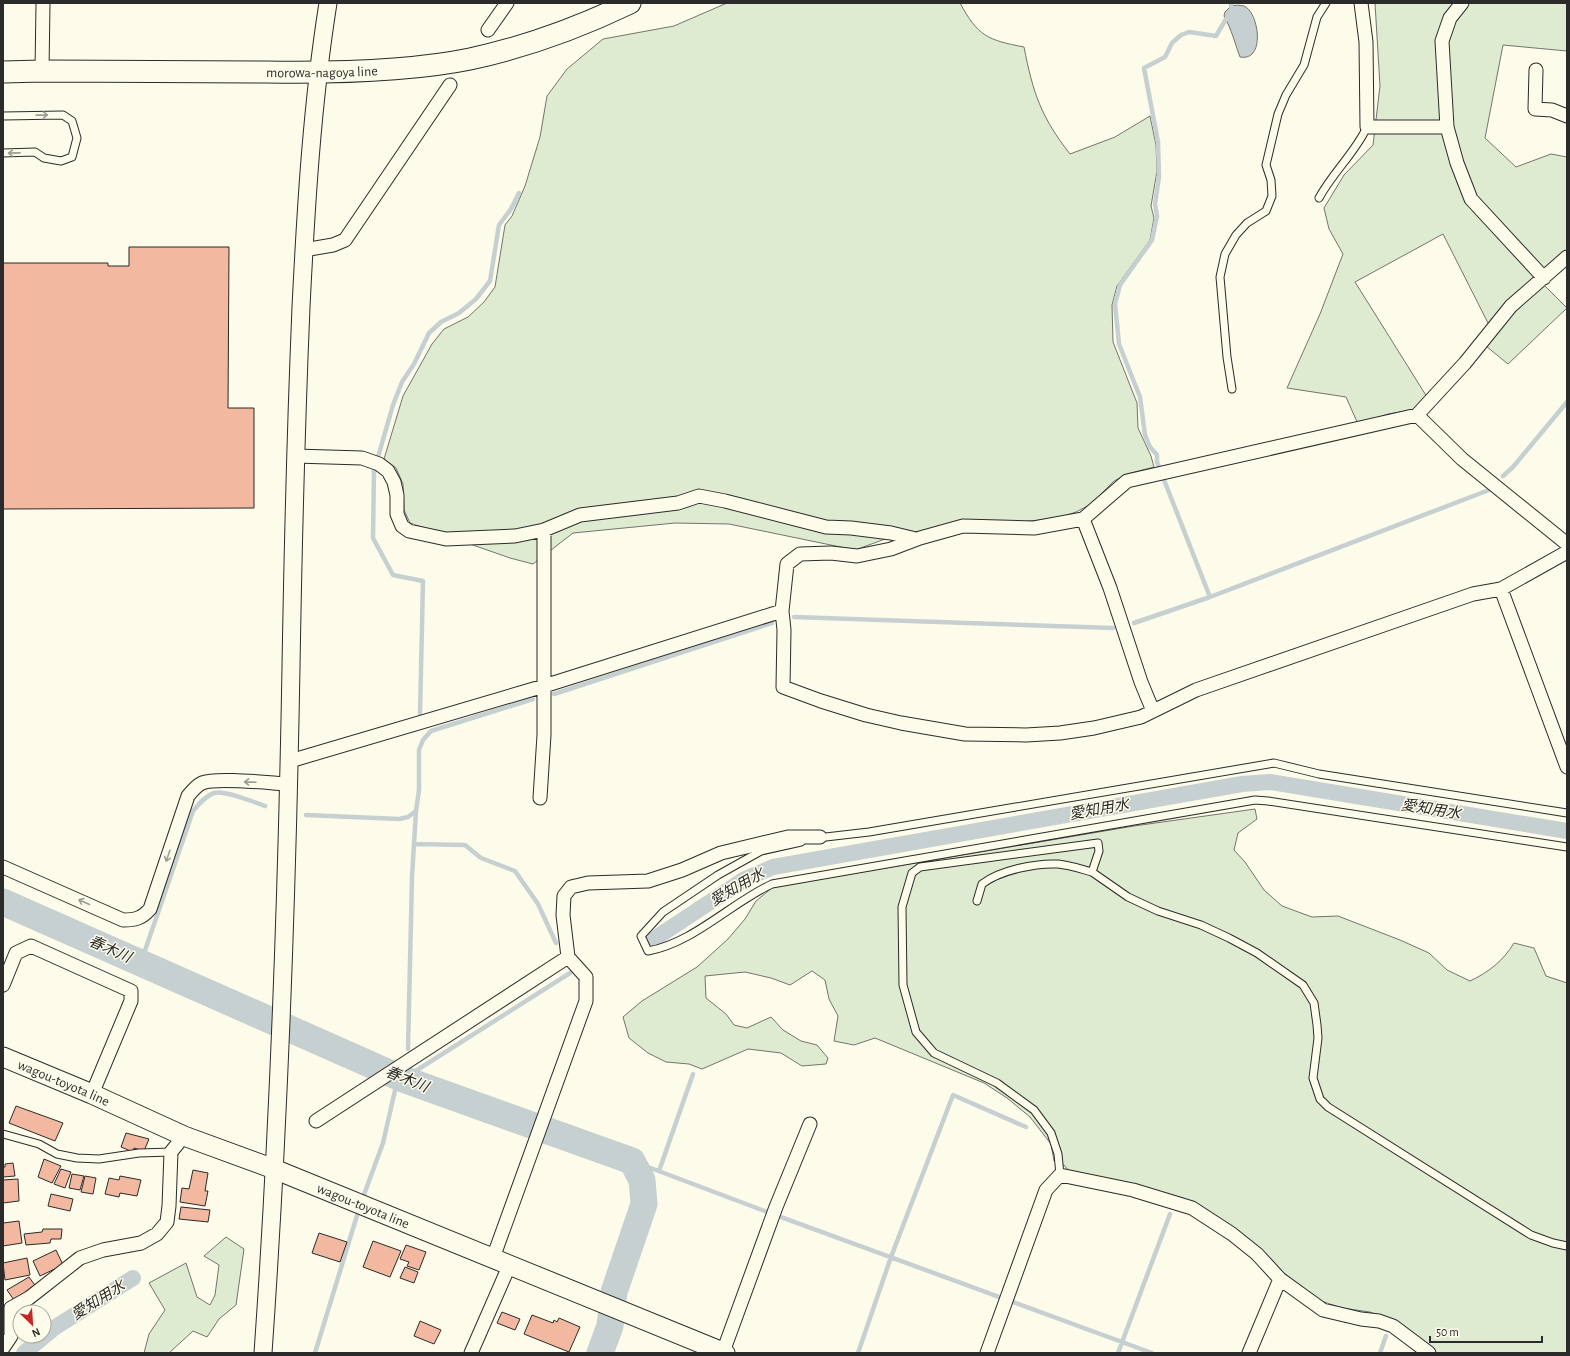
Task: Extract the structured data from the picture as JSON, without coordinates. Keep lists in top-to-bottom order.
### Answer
{
  "streets": {
    "main road": ["morowa-nagoya line", "wagou-toyota line"]
  },
  "water": ["愛知用水", "春木川"],
  "scale_bar": "50 m",
  "north": "bottom right"
}
